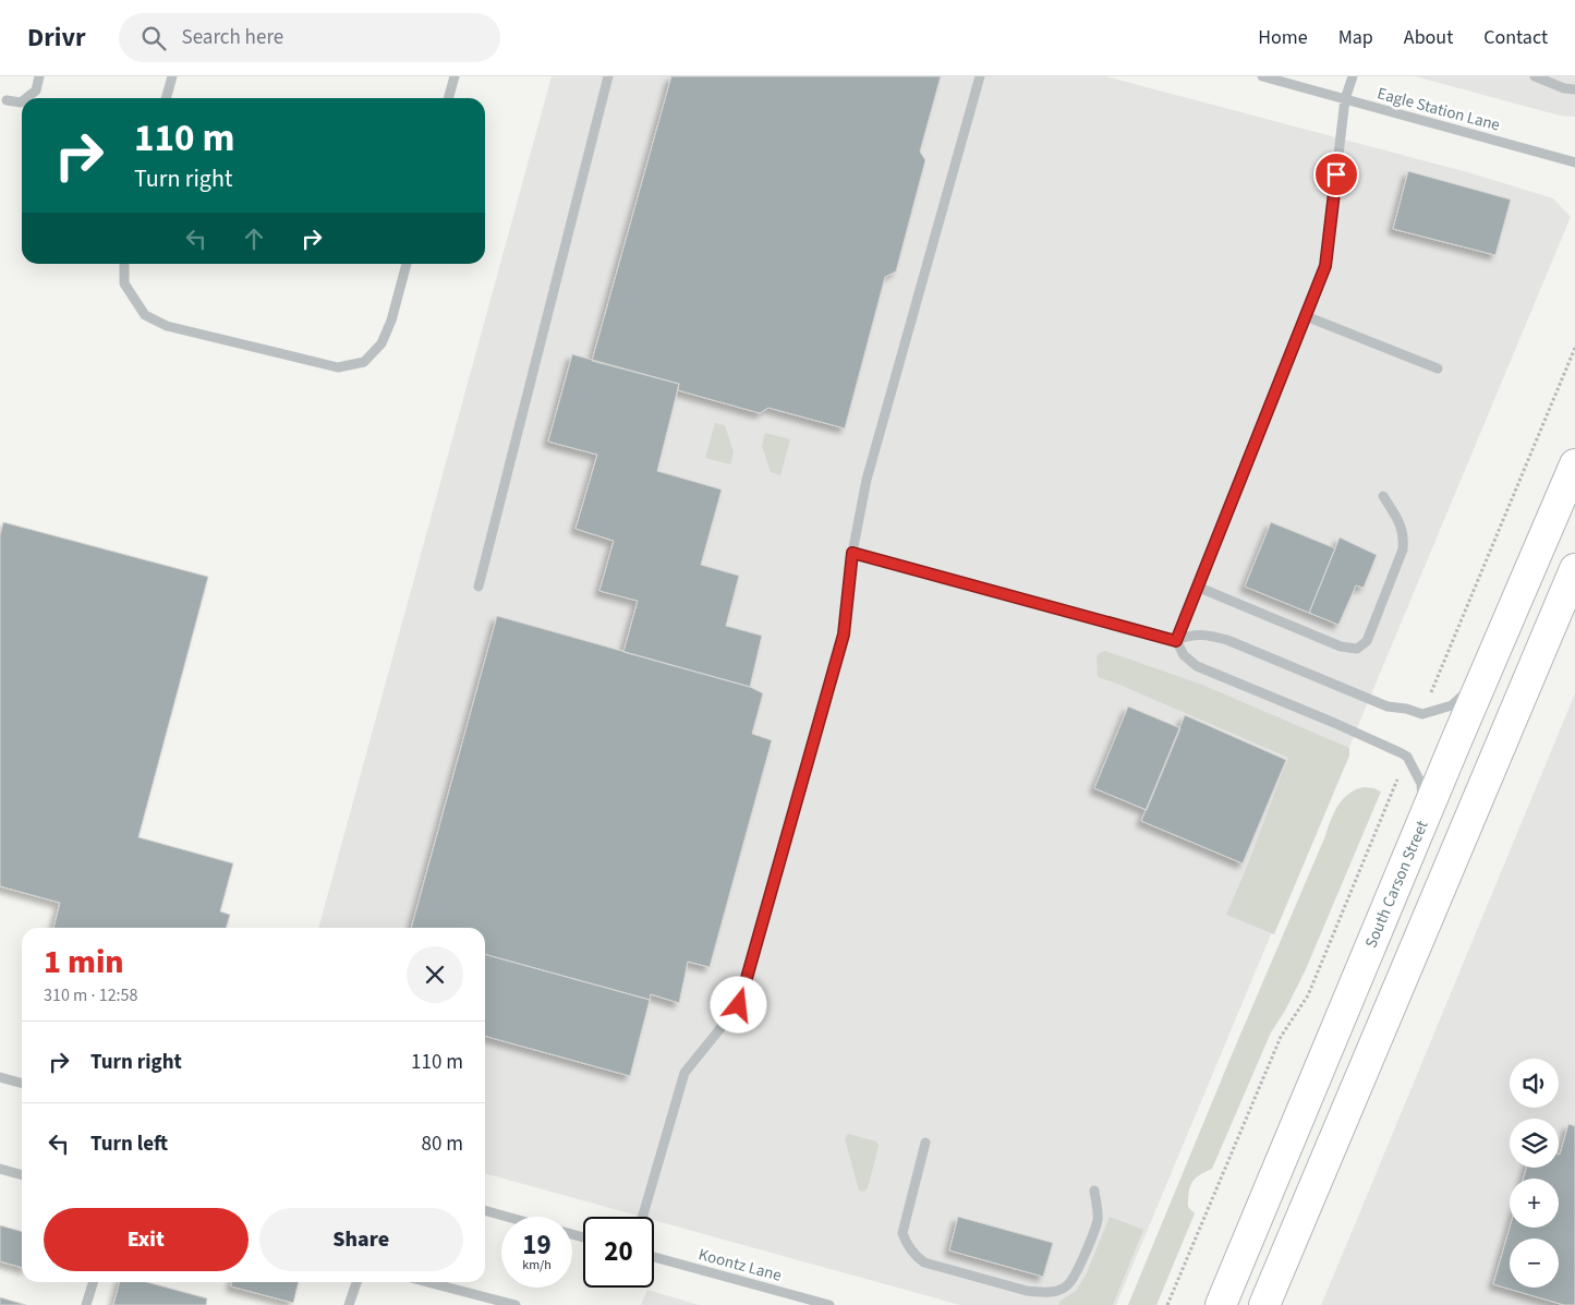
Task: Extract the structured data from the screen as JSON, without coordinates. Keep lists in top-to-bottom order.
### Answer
{
  "streets": {
    "main road": ["South Carson Street"],
    "street": ["Eagle Station Lane", "Koontz Lane"]
  },
  "page": {
    "header": "Drivr",
    "search": "Search here",
    "nav": [
      "Home",
      "Map",
      "About",
      "Contact"
    ],
    "turn": ["110 m", "Turn right"],
    "heading": ["1 min", "310 m · 12:58"],
    "list": [
      {
        "name": "Turn right",
        "value": "110 m"
      },
      {
        "name": "Turn left",
        "value": "80 m"
      }
    ],
    "map_buttons": ["+", "−"],
    "buttons": ["Exit", "Share"],
    "speed": "19 km/h",
    "limit": "20"
  }
}
